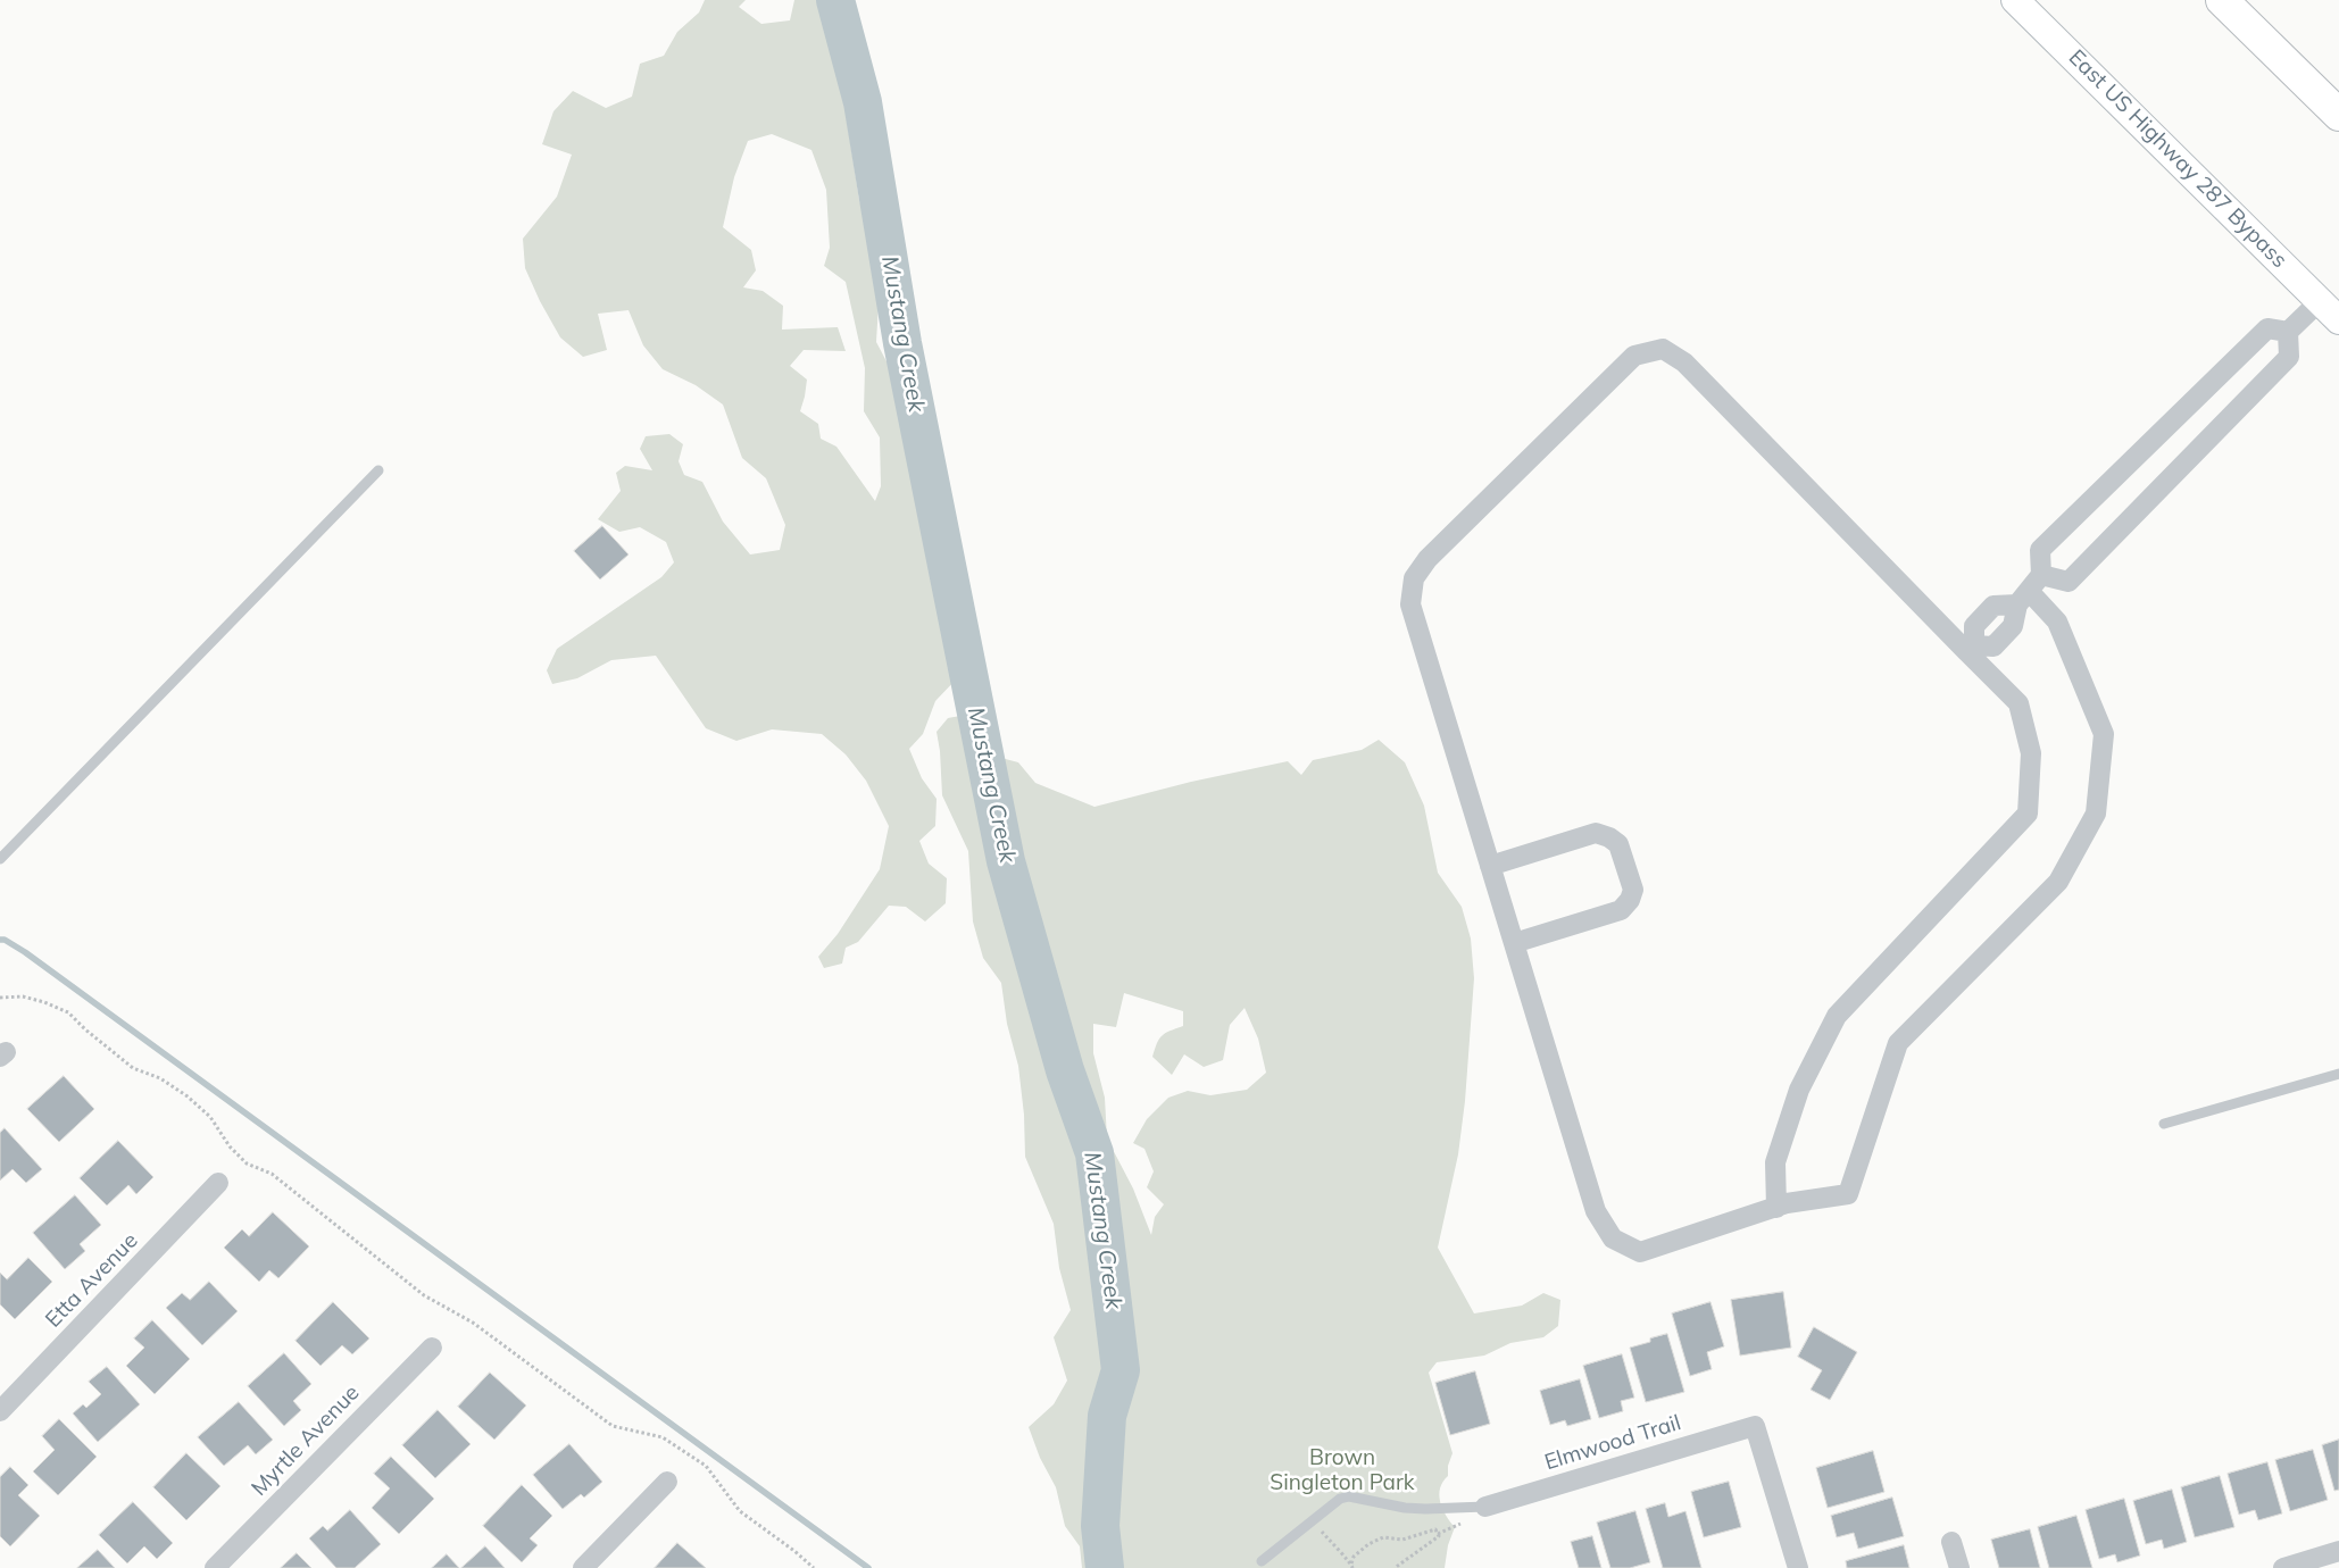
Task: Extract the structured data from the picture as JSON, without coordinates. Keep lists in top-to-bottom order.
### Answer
{
  "streets": {
    "main road": ["East US Highway 287 Bypass"],
    "street": ["Etta Avenue", "Myrtle Avenue", "Elmwood Trail"]
  },
  "water": ["Mustang Creek"],
  "parks": ["Brown Singleton Park"]
}
